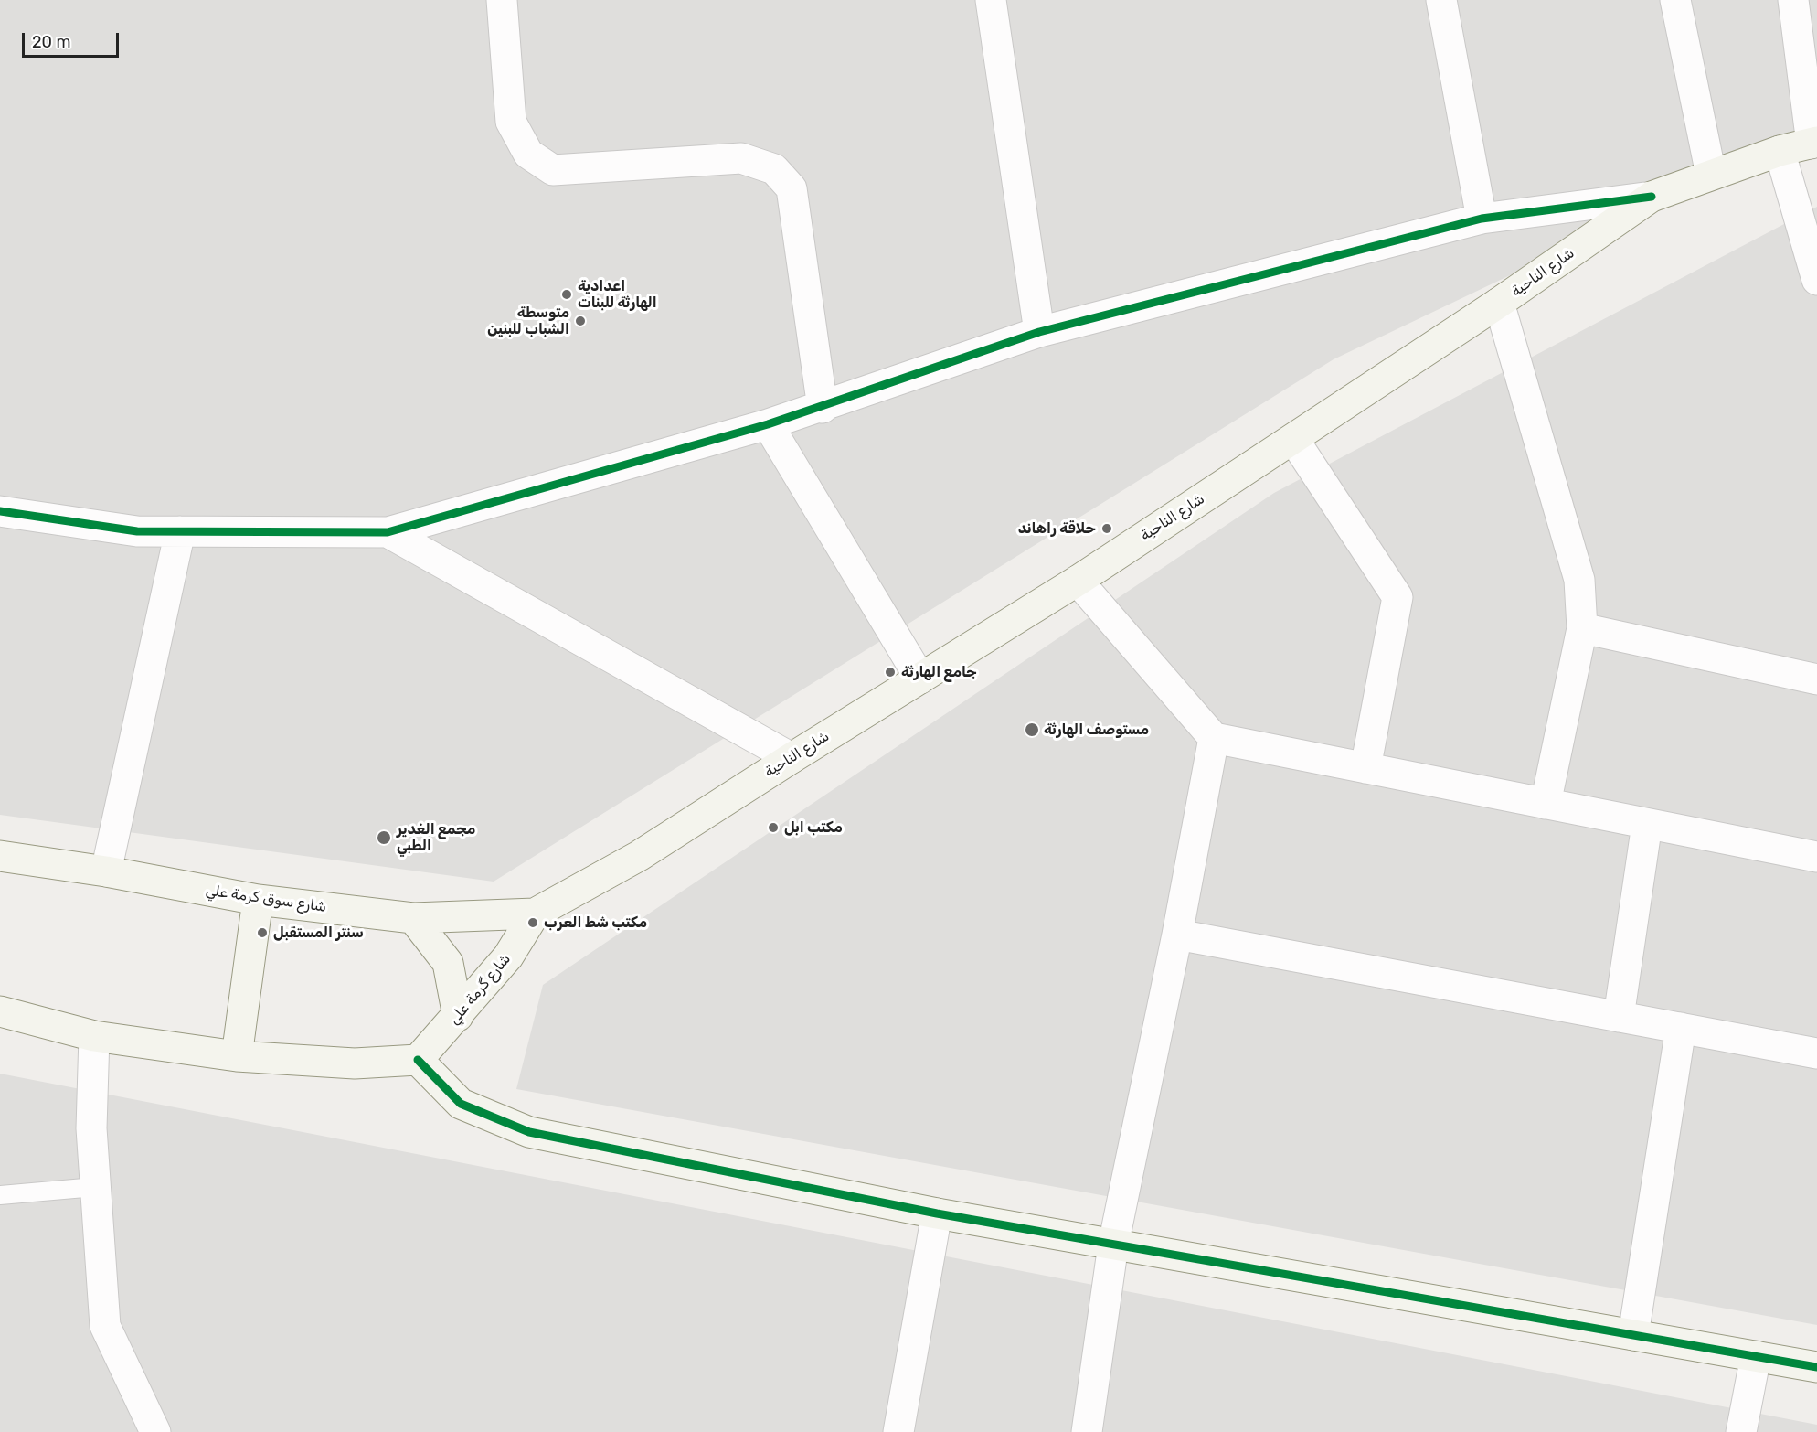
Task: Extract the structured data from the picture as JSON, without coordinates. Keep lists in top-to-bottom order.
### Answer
{
  "streets": {
    "main road": ["شارع الناحية", "شارع سوق كرمة علي", "شارع گرمة علي"]
  },
  "crossings": [
    ["شارع الناحية", "شارع سوق كرمة علي"],
    ["شارع الناحية", "شارع گرمة علي"],
    ["شارع سوق كرمة علي", "شارع گرمة علي"]
  ],
  "places": [
    "اعدادية الهارثة للبنات",
    "متوسطة الشباب للبنين",
    "حلاقة راهاند",
    "جامع الهارثة",
    "مستوصف الهارثة",
    "مكتب ابل",
    "مجمع الغدير الطبي",
    "مكتب شط العرب",
    "سنتر المستقبل"
  ],
  "scale_bar": "20 m"
}
